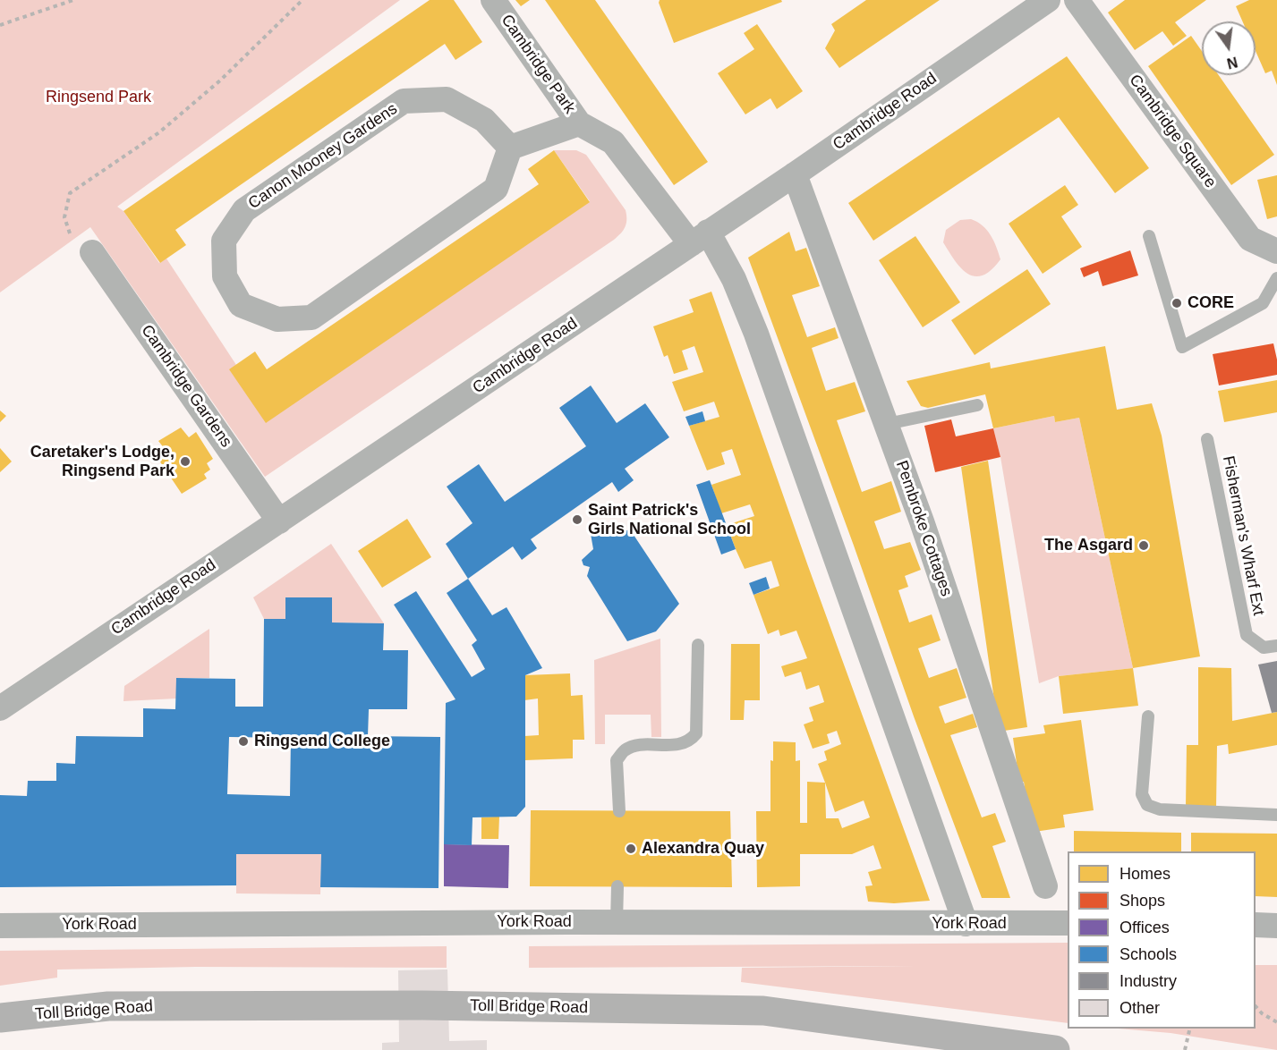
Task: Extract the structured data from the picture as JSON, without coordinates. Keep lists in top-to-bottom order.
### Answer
{
  "streets": {
    "main road": ["Toll Bridge Road"],
    "street": [
      "Cambridge Park",
      "Cambridge Road",
      "Cambridge Square",
      "Canon Mooney Gardens",
      "Cambridge Gardens",
      "Pembroke Cottages",
      "York Road"
    ],
    "lane": ["Fisherman's Wharf Ext"]
  },
  "crossings": [
    ["Cambridge Park", "Cambridge Road"],
    ["Cambridge Road", "Cambridge Gardens"],
    ["Cambridge Road", "Pembroke Cottages"]
  ],
  "parks": ["Ringsend Park"],
  "places": [
    "CORE",
    "Caretaker's Lodge, Ringsend Park",
    "Saint Patrick's Girls National School",
    "The Asgard",
    "Ringsend College",
    "Alexandra Quay"
  ],
  "legend": [
    "Homes",
    "Shops",
    "Offices",
    "Schools",
    "Industry",
    "Other"
  ],
  "north": "bottom"
}
